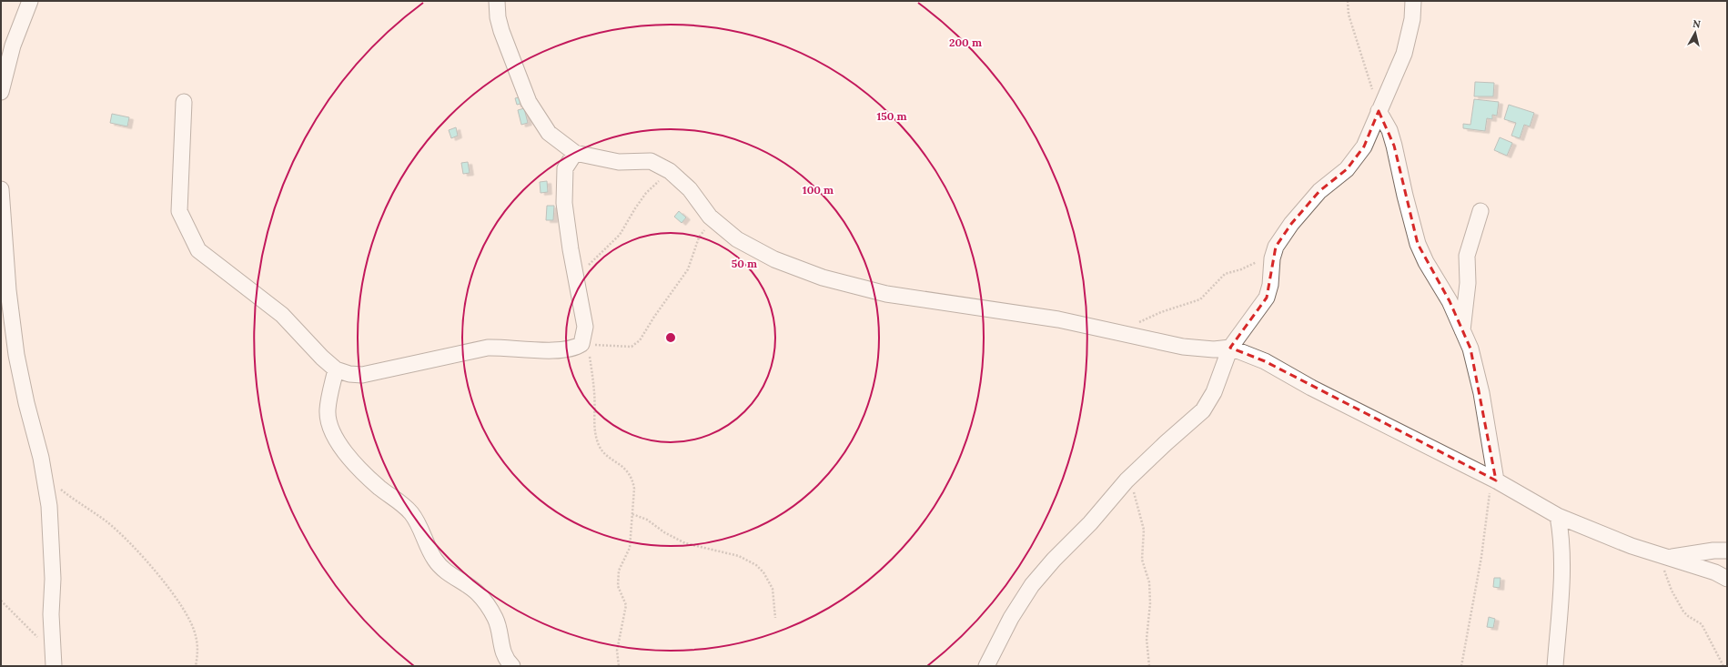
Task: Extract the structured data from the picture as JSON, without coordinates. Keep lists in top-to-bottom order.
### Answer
{
  "north": "top",
  "rings": [
    "200 m",
    "150 m",
    "100 m",
    "50 m"
  ]
}
